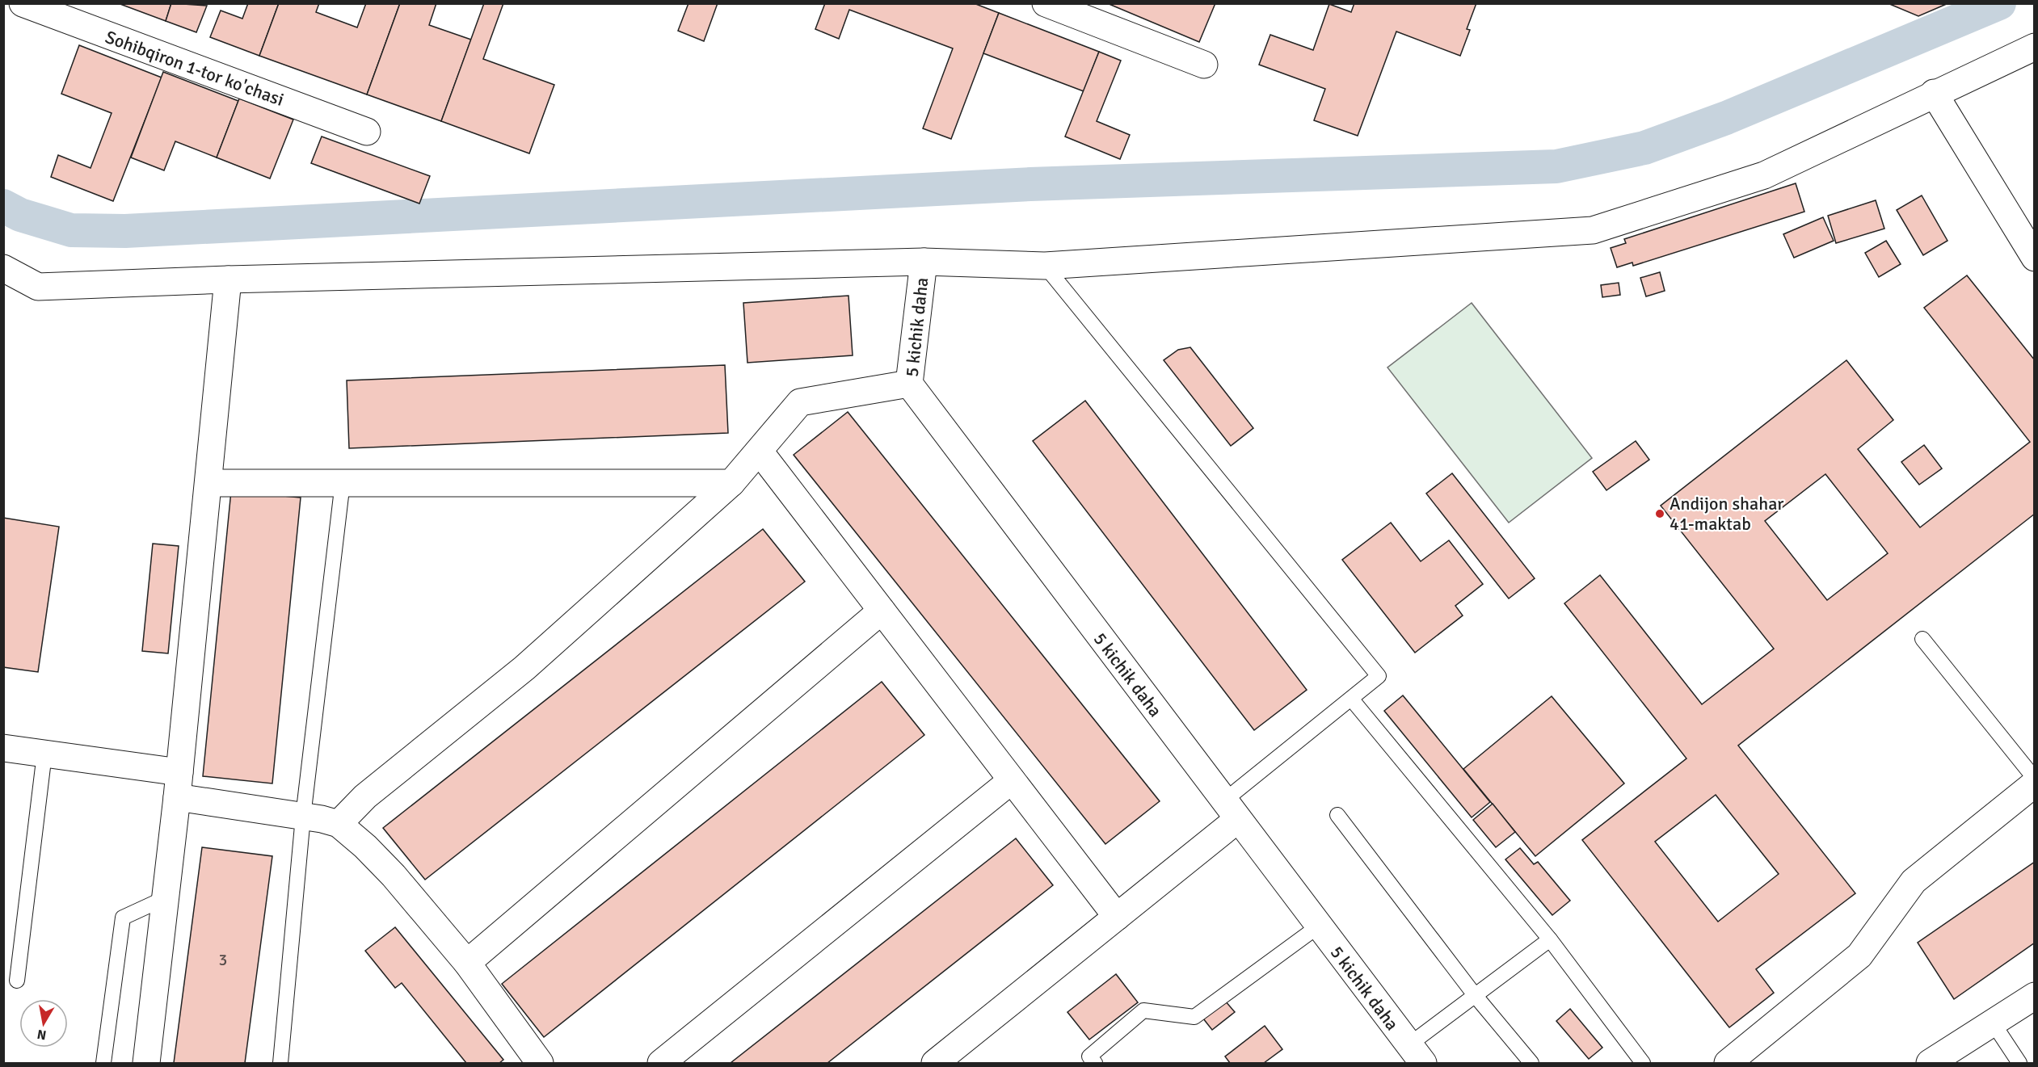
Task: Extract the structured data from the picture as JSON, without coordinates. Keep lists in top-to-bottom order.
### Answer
{
  "streets": {
    "street": ["Sohibqiron 1-tor ko'chasi", "5 kichik daha"]
  },
  "places": ["Andijon shahar 41-maktab"],
  "house_numbers": ["3"],
  "north": "bottom"
}
